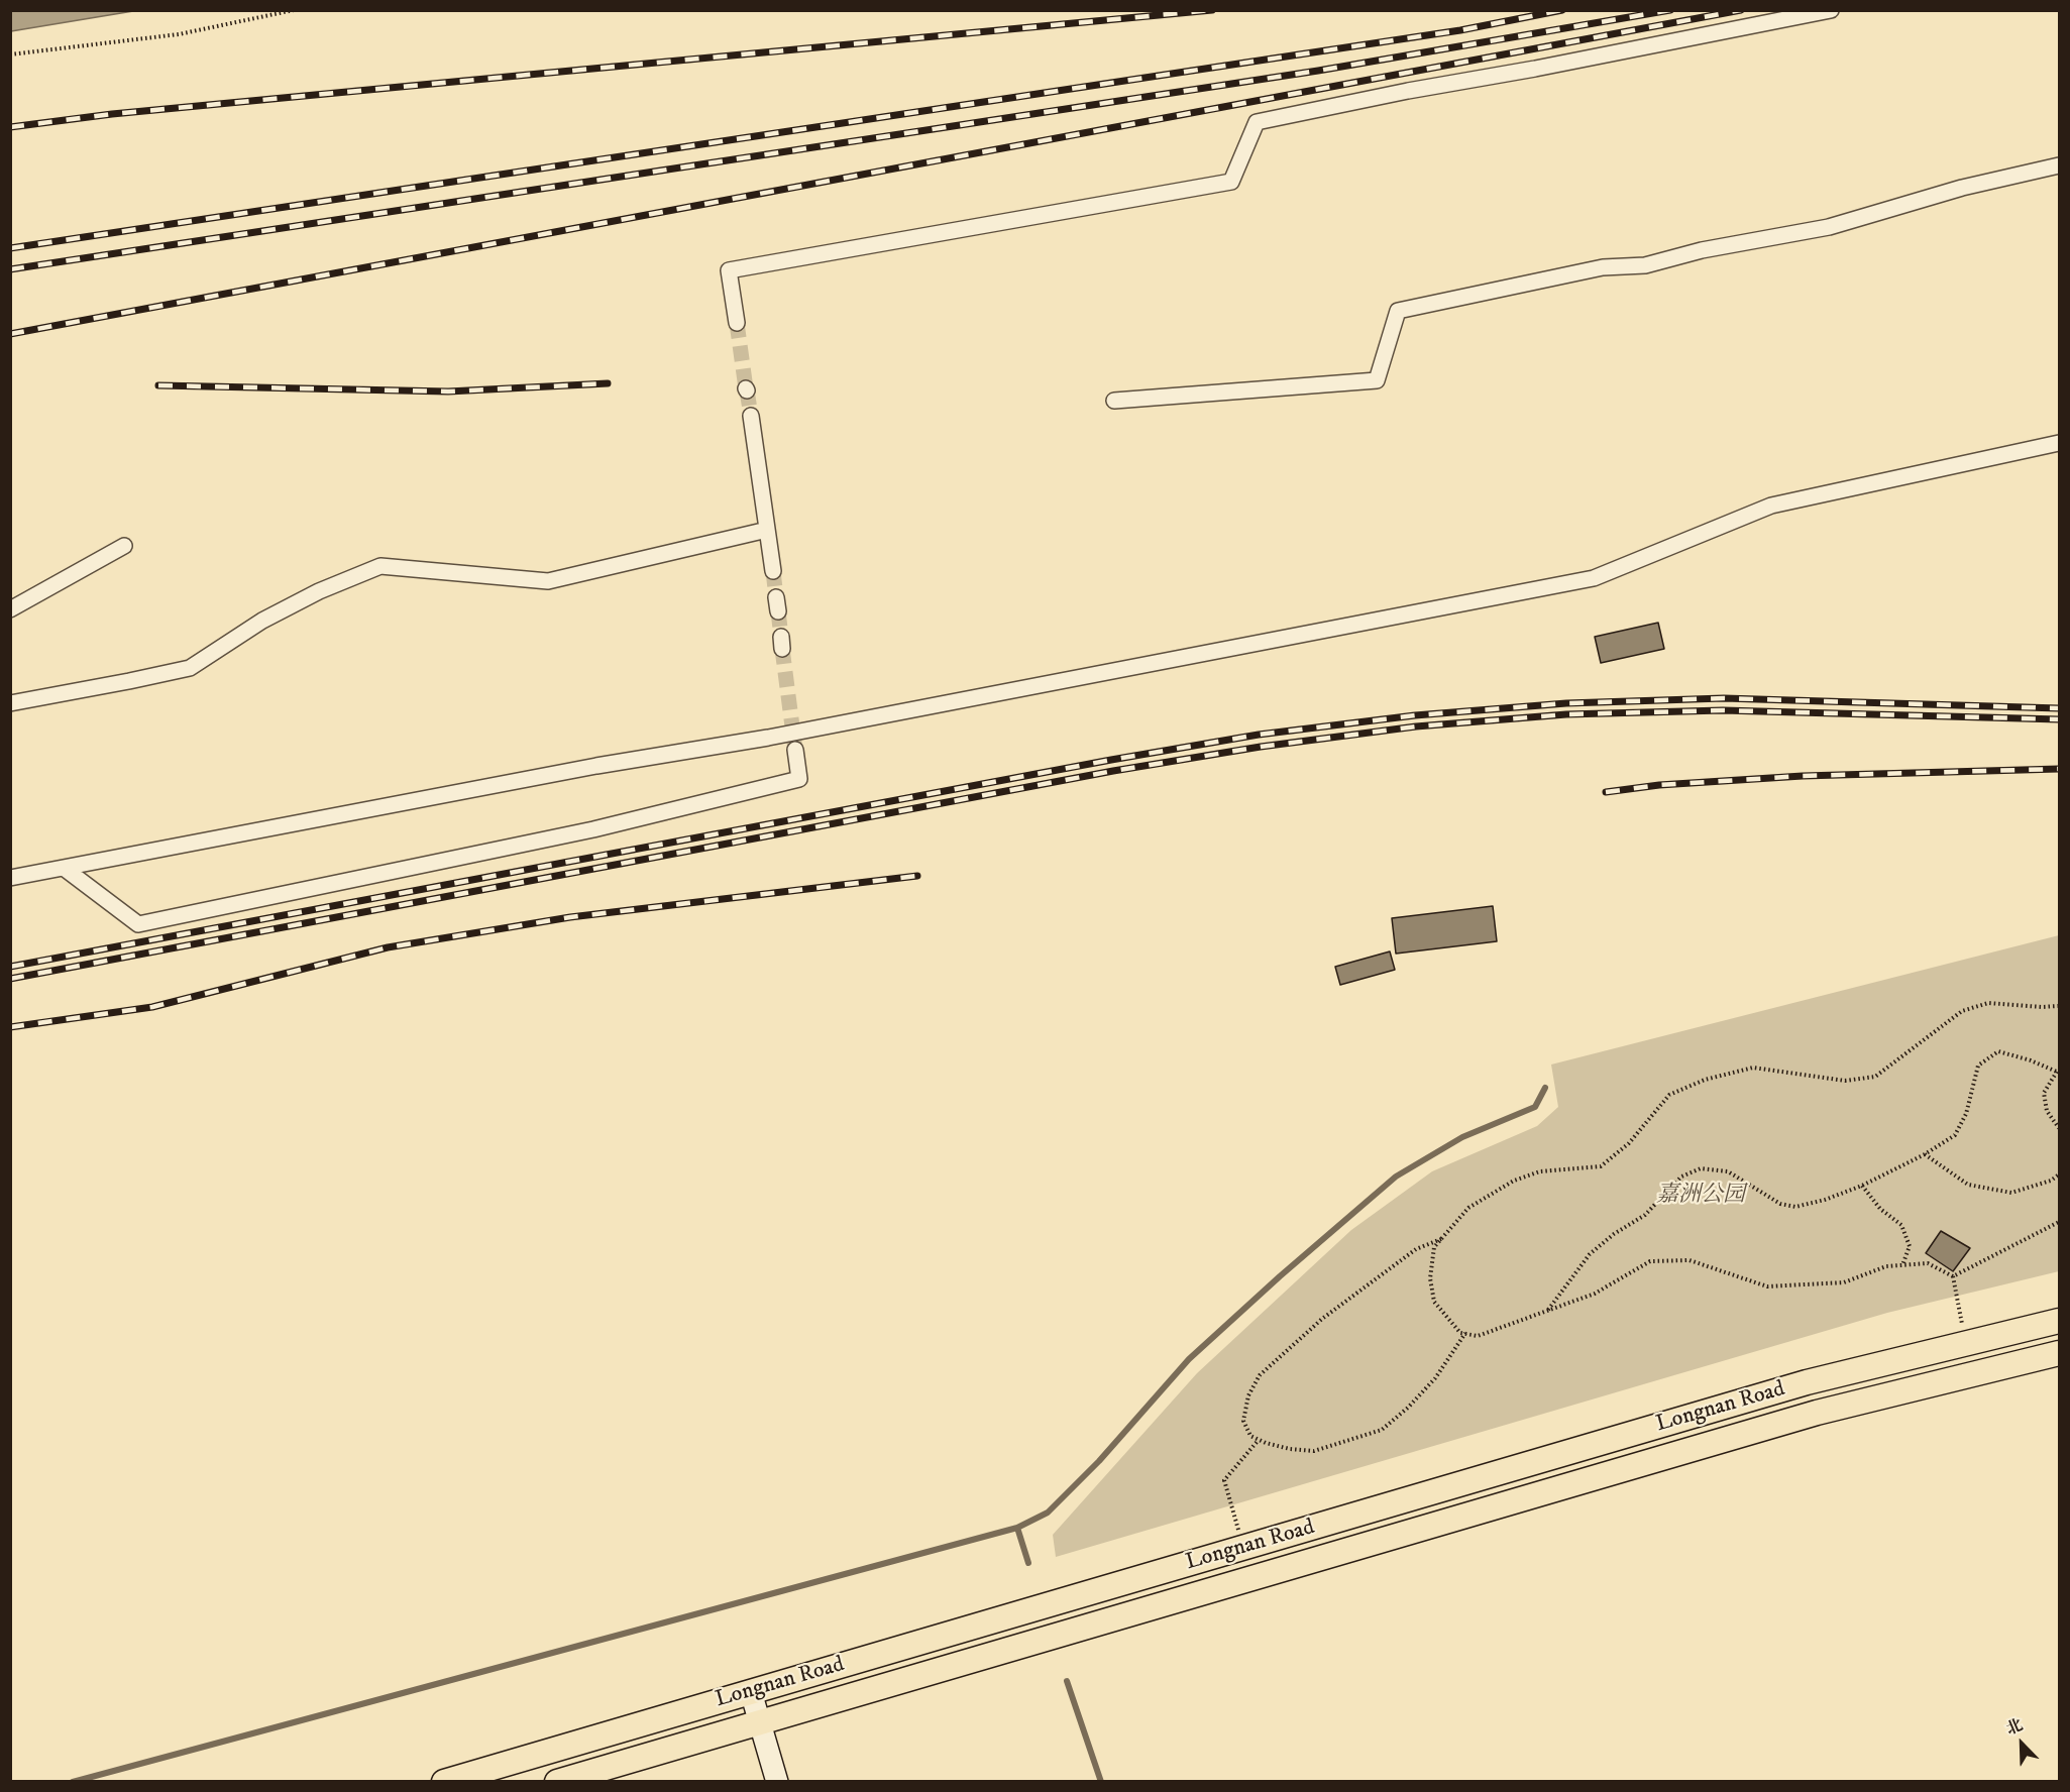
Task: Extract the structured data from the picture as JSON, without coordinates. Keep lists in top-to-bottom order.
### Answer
{
  "streets": {
    "main road": ["Longnan Road"]
  },
  "parks": ["嘉洲公园"],
  "north": "top left"
}
